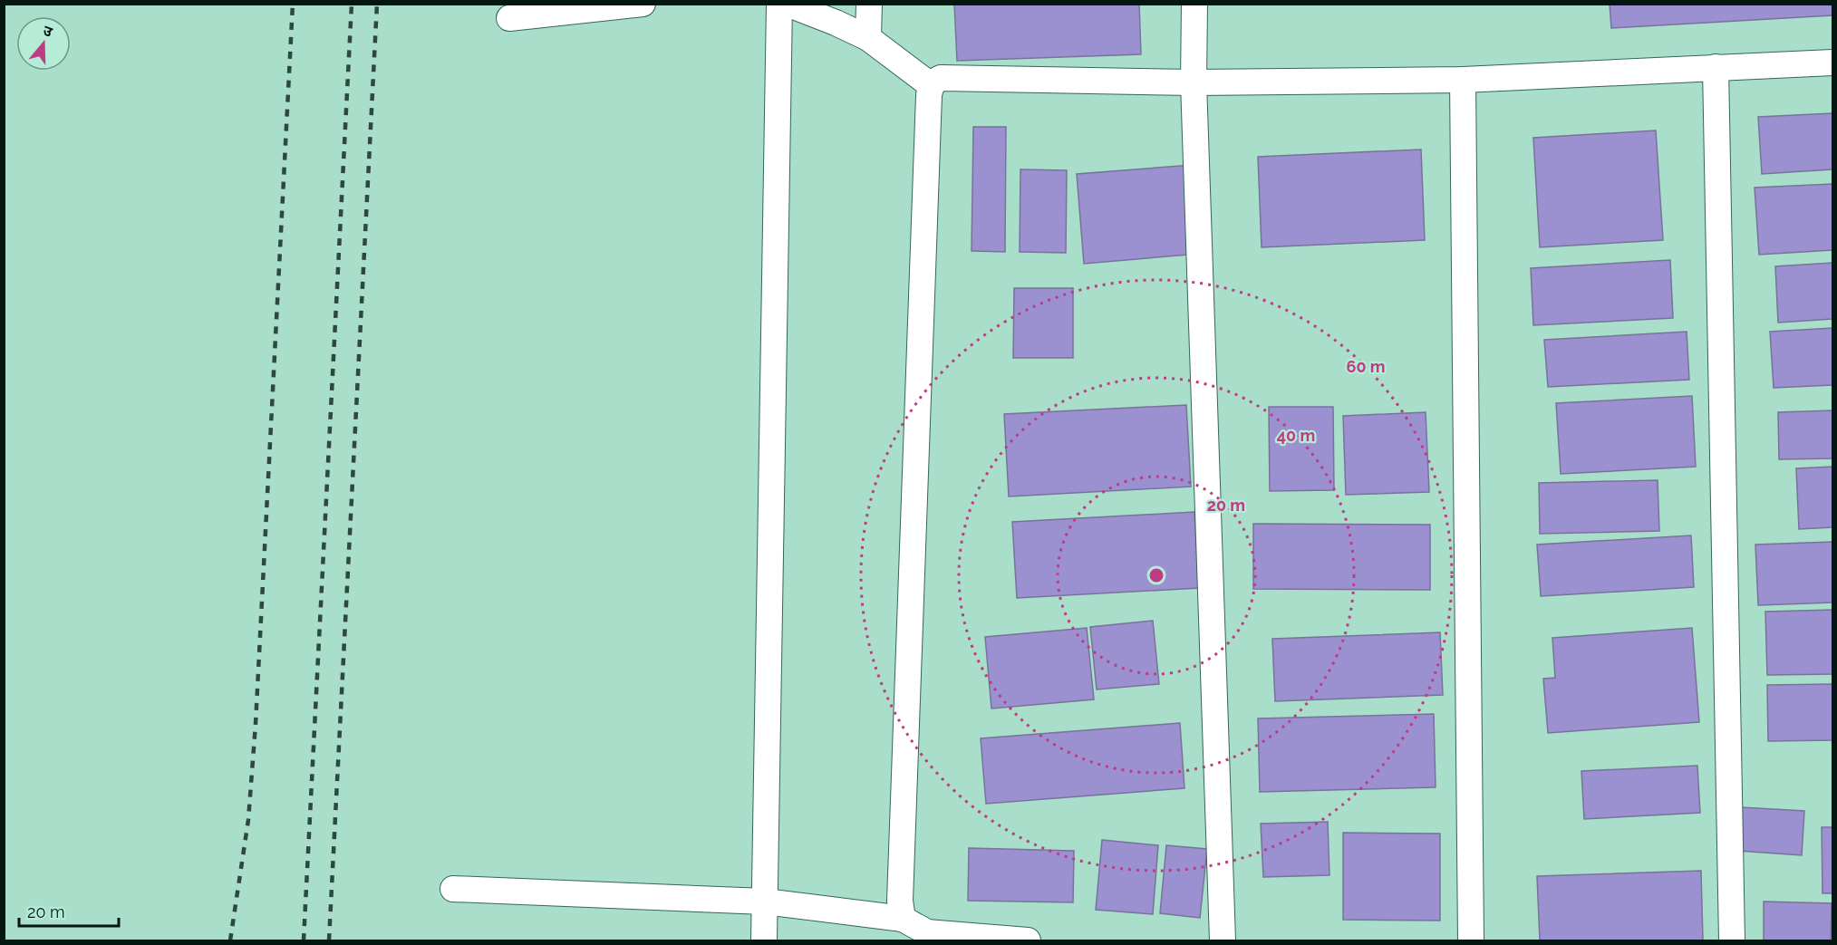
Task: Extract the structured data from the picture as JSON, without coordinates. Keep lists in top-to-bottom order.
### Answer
{
  "scale_bar": "20 m",
  "north": "top",
  "rings": ["60 m", "40 m", "20 m"]
}
